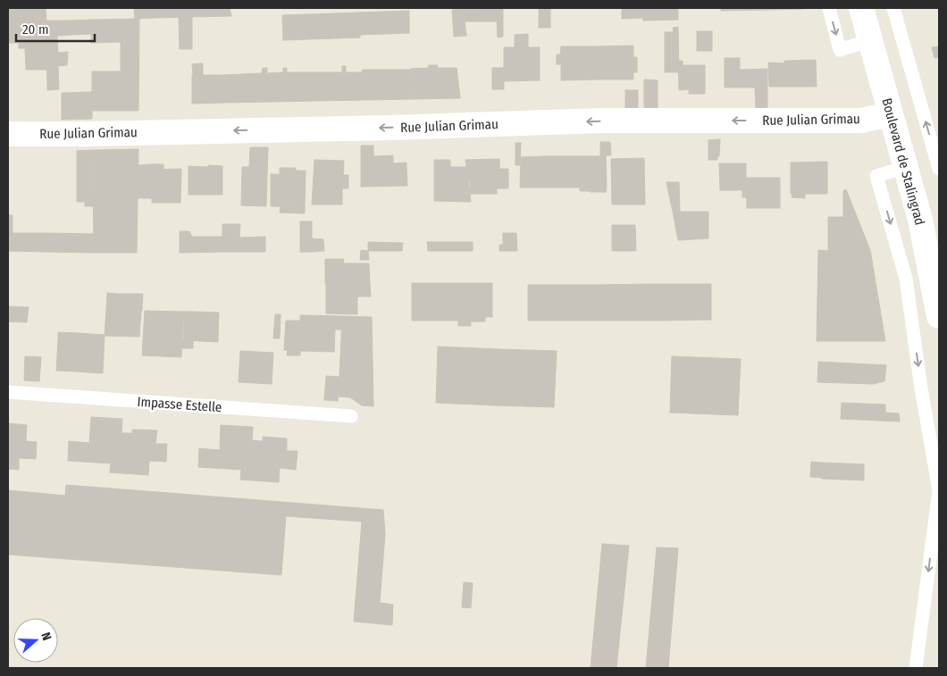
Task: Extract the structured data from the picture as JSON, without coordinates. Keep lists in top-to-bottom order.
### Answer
{
  "streets": {
    "street": ["Rue Julian Grimau", "Boulevard de Stalingrad"],
    "lane": ["Impasse Estelle"]
  },
  "crossings": [
    ["Rue Julian Grimau", "Boulevard de Stalingrad"]
  ],
  "one_way": ["Rue Julian Grimau"],
  "scale_bar": "20 m",
  "north": "right"
}
